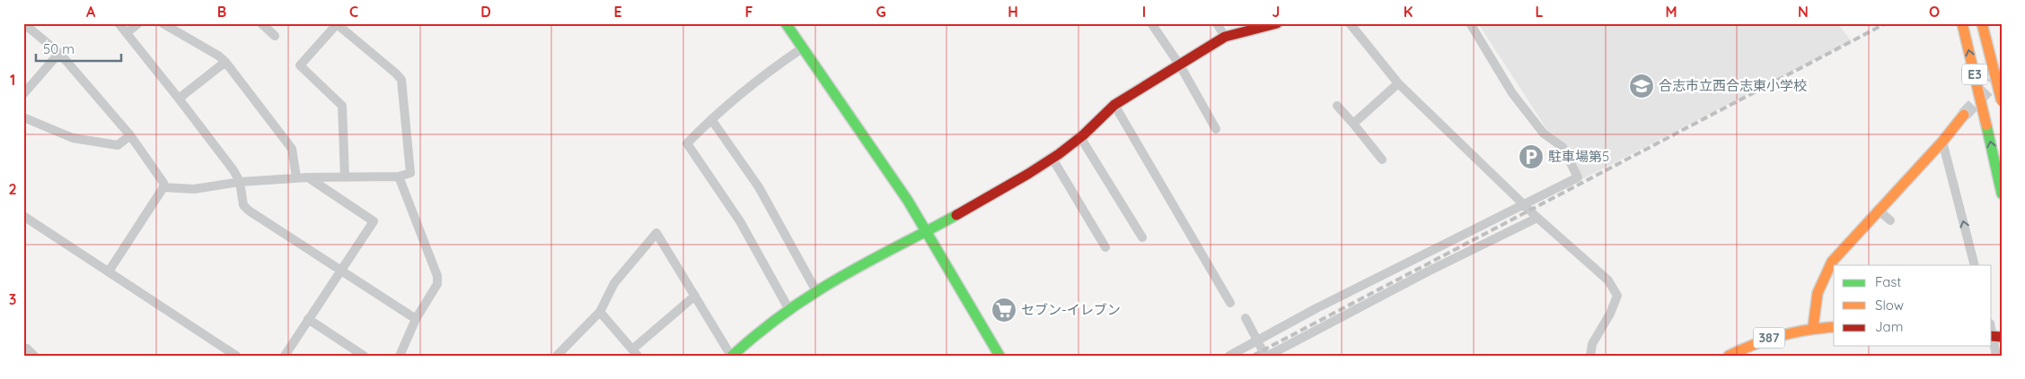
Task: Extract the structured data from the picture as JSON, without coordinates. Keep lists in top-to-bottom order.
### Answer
{
  "streets": {
    "main road": ["E3", "387"]
  },
  "places": {
    "school or university": ["合志市立西合志東小学校"],
    "parking": ["駐車場第5"],
    "supermarket": ["セブン-イレブン"]
  },
  "legend": ["Fast", "Slow", "Jam"],
  "scale_bar": "50 m",
  "grid": {
    "columns": [
      "A",
      "B",
      "C",
      "D",
      "E",
      "F",
      "G",
      "H",
      "I",
      "J",
      "K",
      "L",
      "M",
      "N",
      "O"
    ],
    "rows": ["1", "2", "3"]
  }
}
